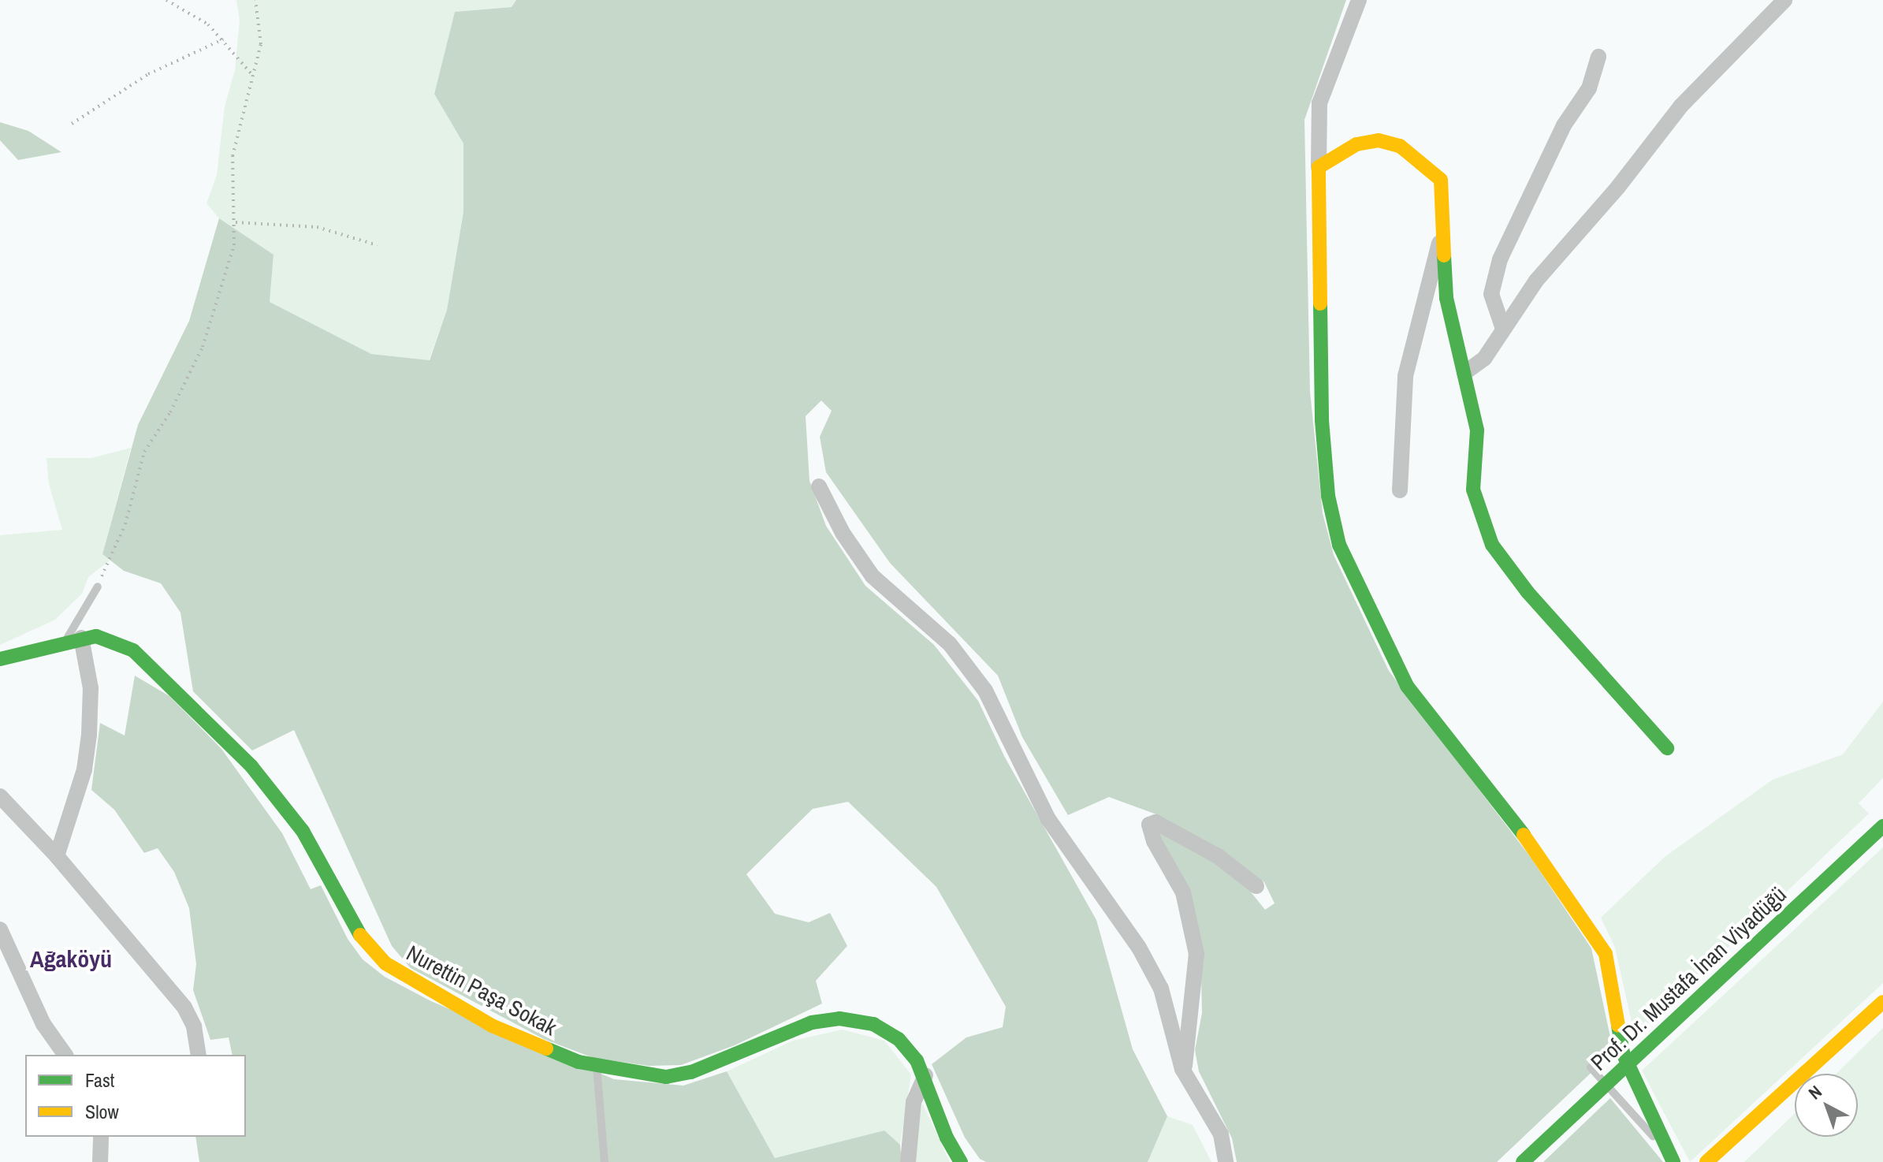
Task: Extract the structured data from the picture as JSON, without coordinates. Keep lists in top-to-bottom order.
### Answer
{
  "streets": {
    "main road": ["Prof. Dr. Mustafa İnan Viyadüğü", "Nurettin Paşa Sokak"]
  },
  "districts": ["Ağaköyü"],
  "legend": ["Fast", "Slow"],
  "north": "top left"
}
